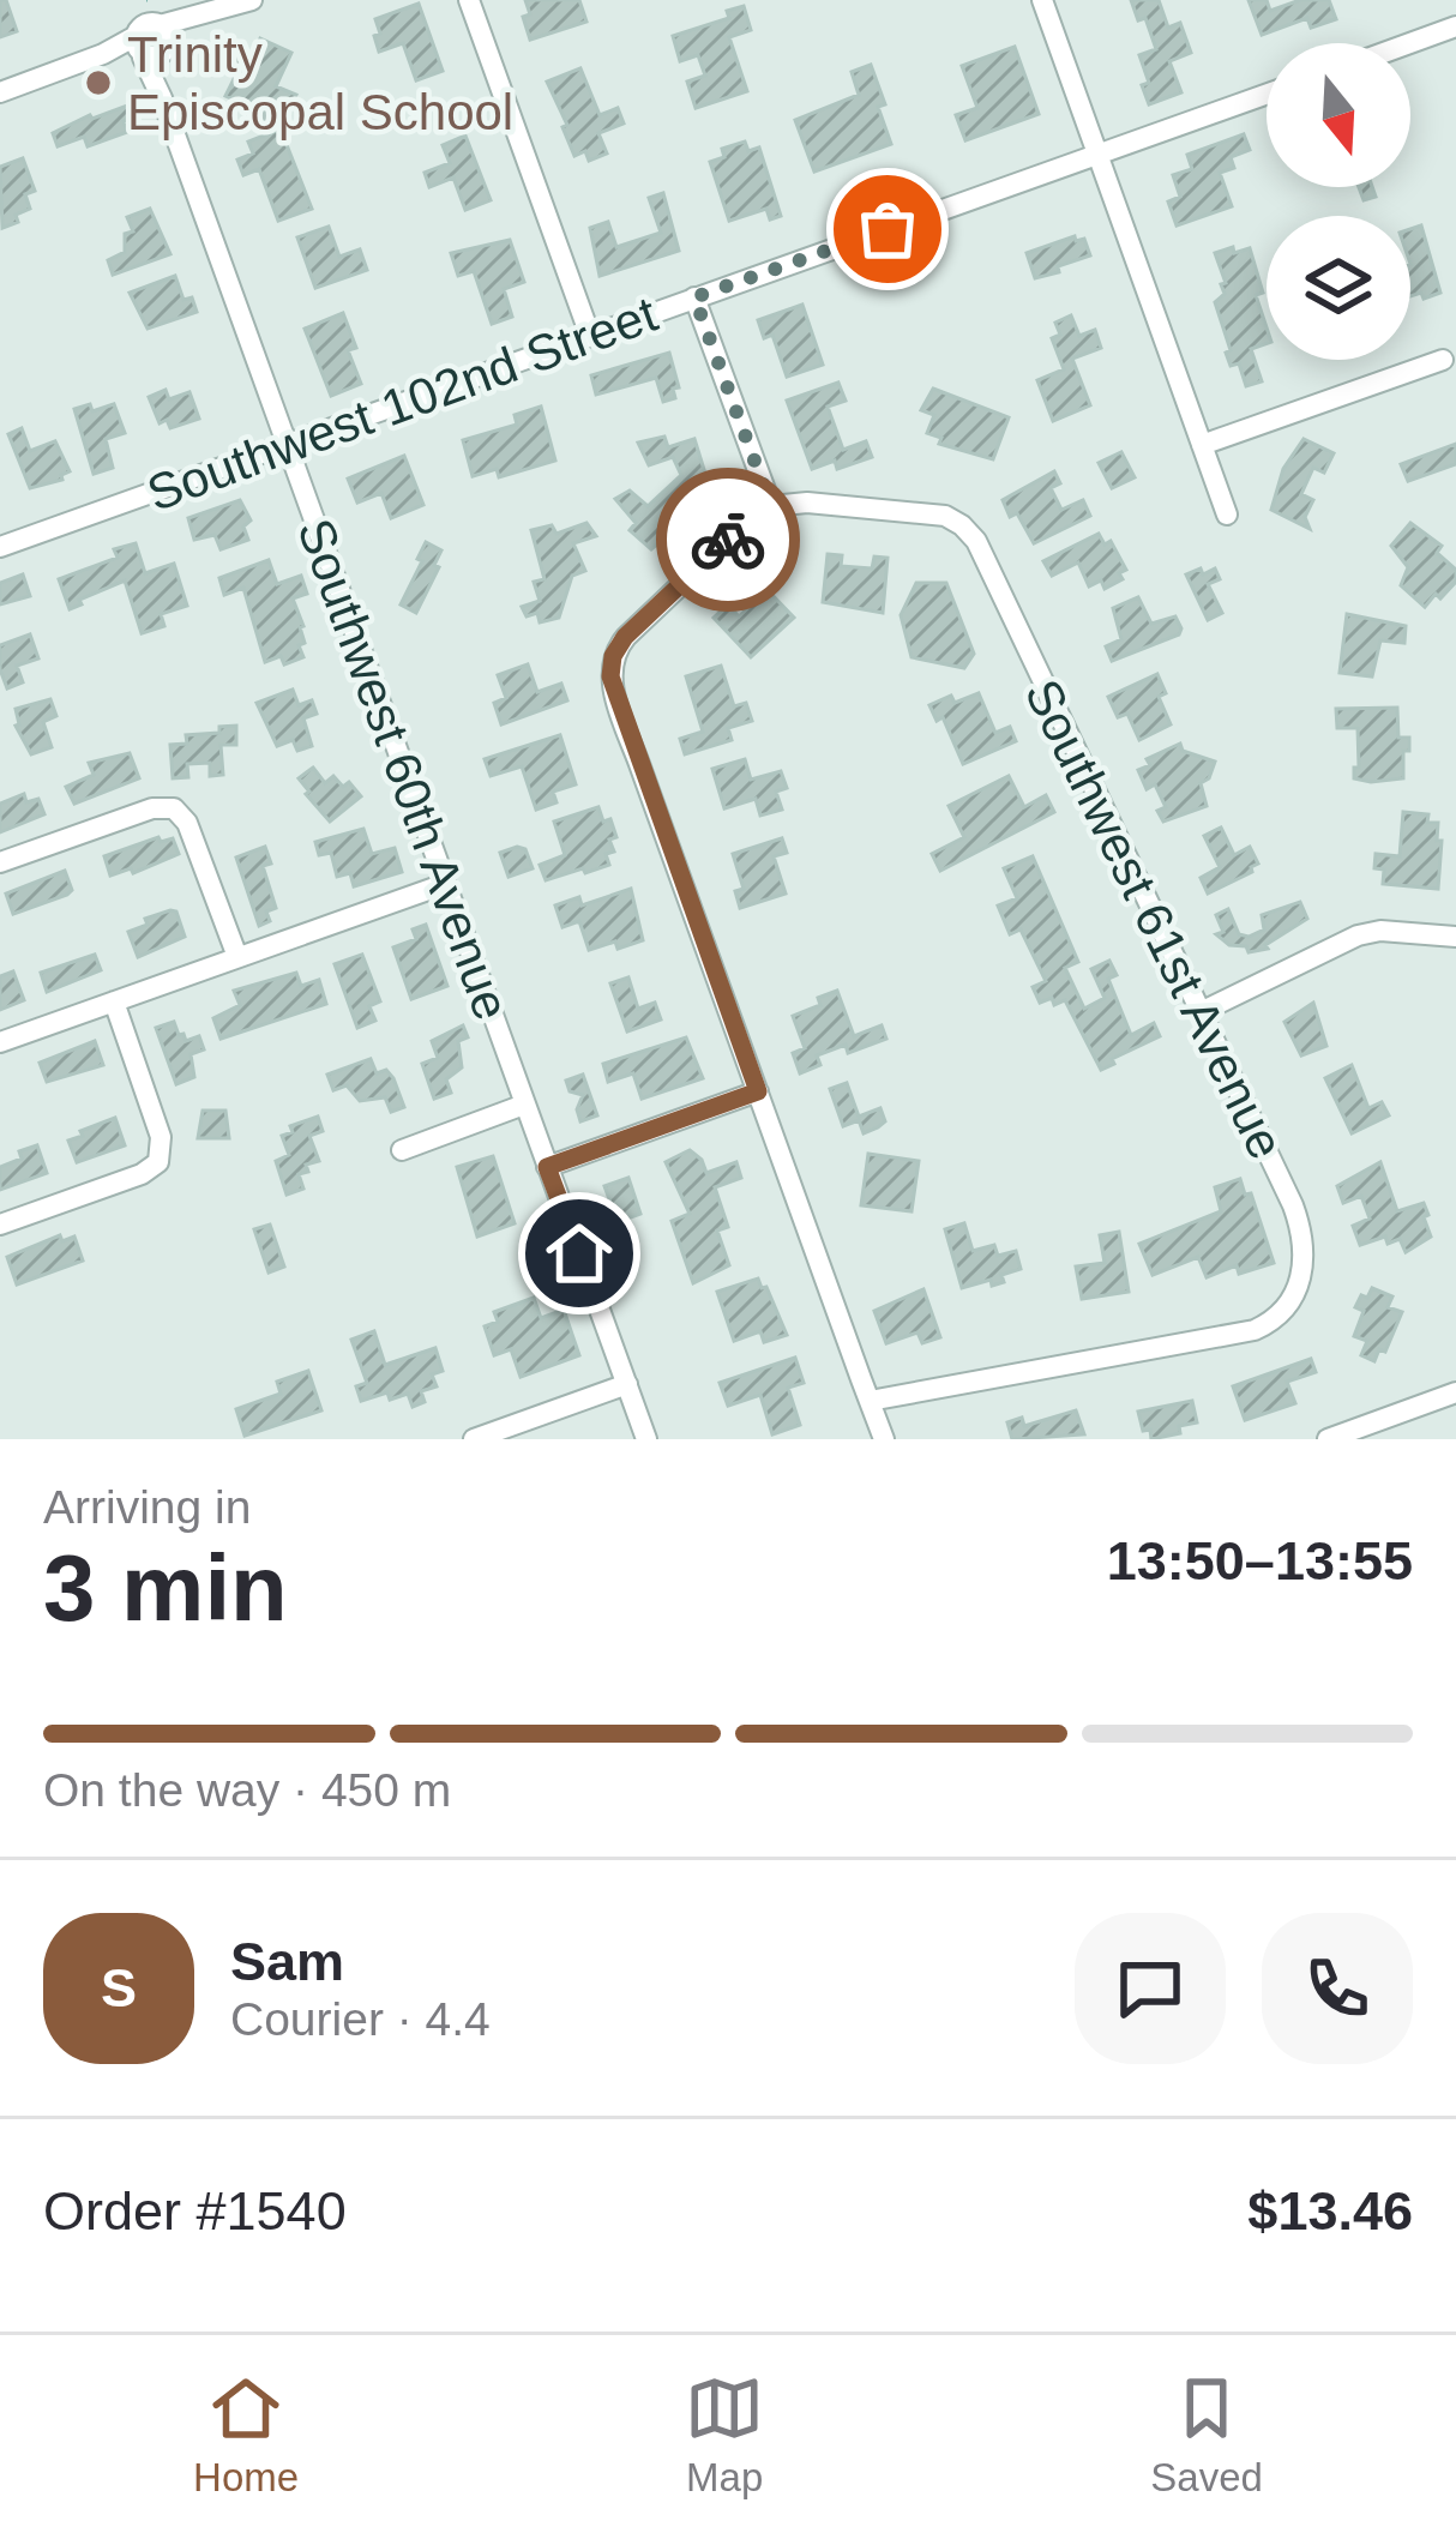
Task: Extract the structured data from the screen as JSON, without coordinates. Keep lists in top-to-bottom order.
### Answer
{
  "streets": {
    "street": ["Southwest 102nd Street", "Southwest 60th Avenue", "Southwest 61st Avenue"]
  },
  "crossings": [
    ["Southwest 102nd Street", "Southwest 60th Avenue"]
  ],
  "places": ["Trinity Episcopal School"],
  "north": "bottom",
  "page": {
    "heading": ["3 min", "Arriving in", "13:50–13:55"],
    "panel": [
      "Sam",
      "Courier · 4.4",
      "Order #1540",
      "$13.46"
    ],
    "bar": "On the way · 450 m",
    "round": "S",
    "tabs": ["Home", "Map", "Saved"]
  }
}
